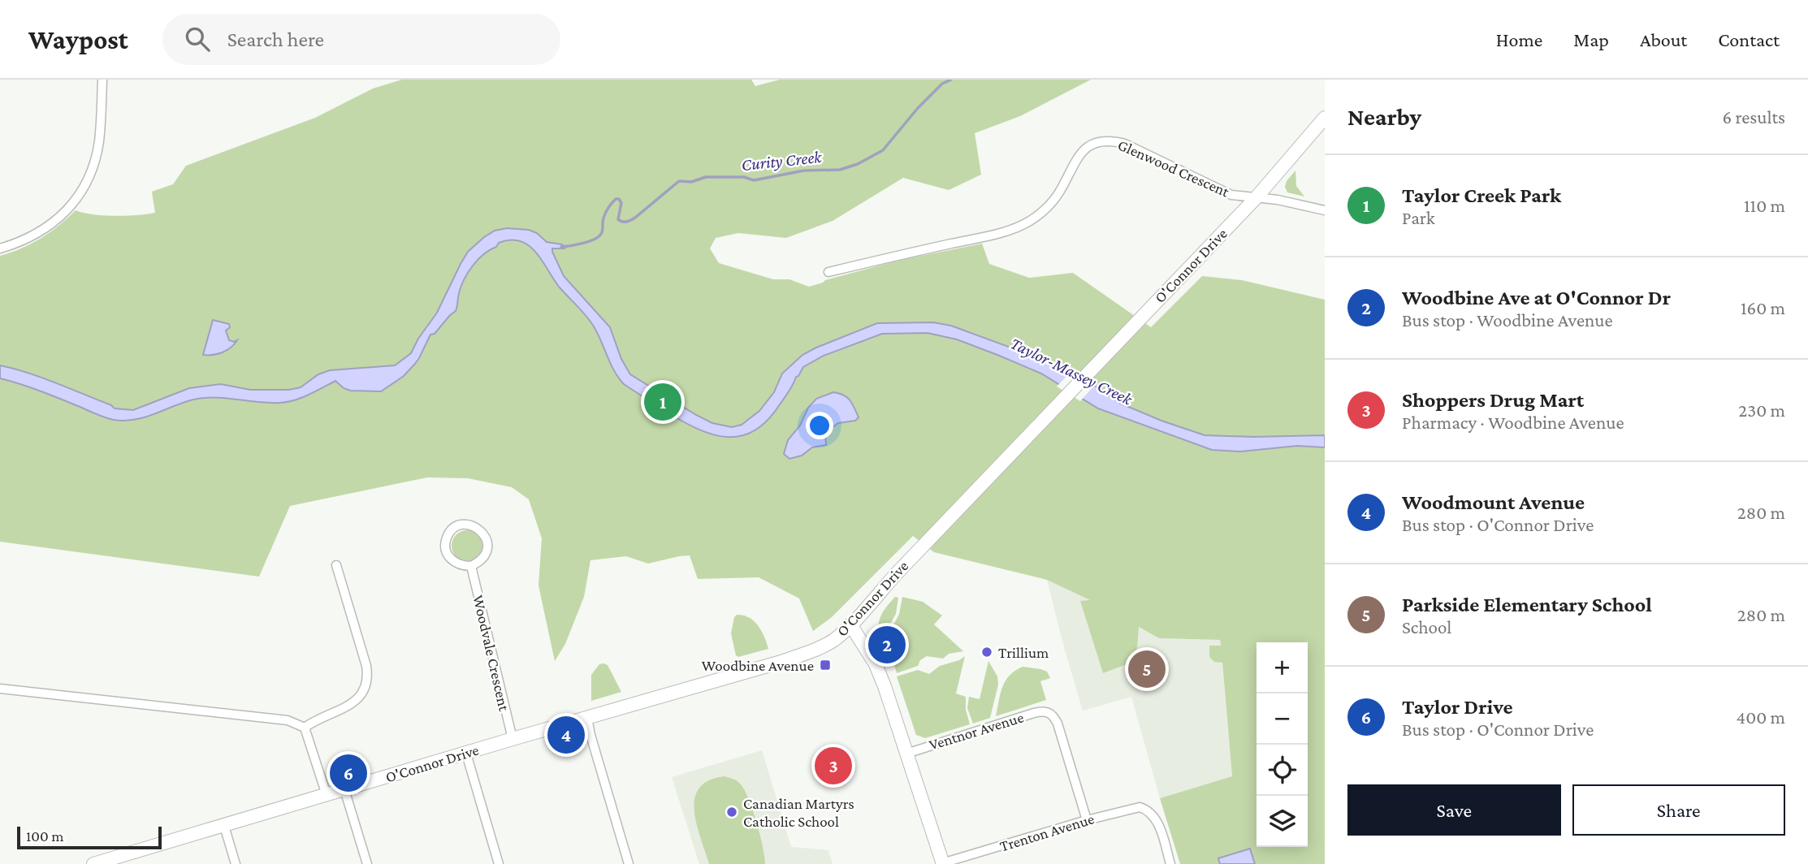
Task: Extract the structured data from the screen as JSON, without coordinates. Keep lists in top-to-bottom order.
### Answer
{
  "streets": {
    "main road": ["O'Connor Drive"],
    "street": [
      "Glenwood Crescent",
      "Woodvale Crescent",
      "Ventnor Avenue",
      "Trenton Avenue"
    ]
  },
  "crossings": [
    ["Glenwood Crescent", "O'Connor Drive"],
    ["O'Connor Drive", "Woodvale Crescent"],
    ["Ventnor Avenue", "Trenton Avenue"]
  ],
  "water": ["Curity Creek", "Taylor-Massey Creek"],
  "places": {
    "other": ["Trillium", "Canadian Martyrs Catholic School"],
    "transit": ["Woodbine Avenue"]
  },
  "scale_bar": "100 m",
  "page": {
    "header": "Waypost",
    "search": "Search here",
    "nav": [
      "Home",
      "Map",
      "About",
      "Contact"
    ],
    "heading": ["Nearby", "6 results"],
    "list": [
      {
        "mark": "1",
        "name": "Taylor Creek Park",
        "note": "Park",
        "value": "110 m"
      },
      {
        "mark": "2",
        "name": "Woodbine Ave at O'Connor Dr",
        "note": "Bus stop · Woodbine Avenue",
        "value": "160 m"
      },
      {
        "mark": "3",
        "name": "Shoppers Drug Mart",
        "note": "Pharmacy · Woodbine Avenue",
        "value": "230 m"
      },
      {
        "mark": "4",
        "name": "Woodmount Avenue",
        "note": "Bus stop · O'Connor Drive",
        "value": "280 m"
      },
      {
        "mark": "5",
        "name": "Parkside Elementary School",
        "note": "School",
        "value": "280 m"
      },
      {
        "mark": "6",
        "name": "Taylor Drive",
        "note": "Bus stop · O'Connor Drive",
        "value": "400 m"
      }
    ],
    "pins": [
      "1",
      "2",
      "5",
      "4",
      "3",
      "6"
    ],
    "map_buttons": ["+", "−"],
    "buttons": ["Save", "Share"],
    "scale": "100 m"
  }
}
